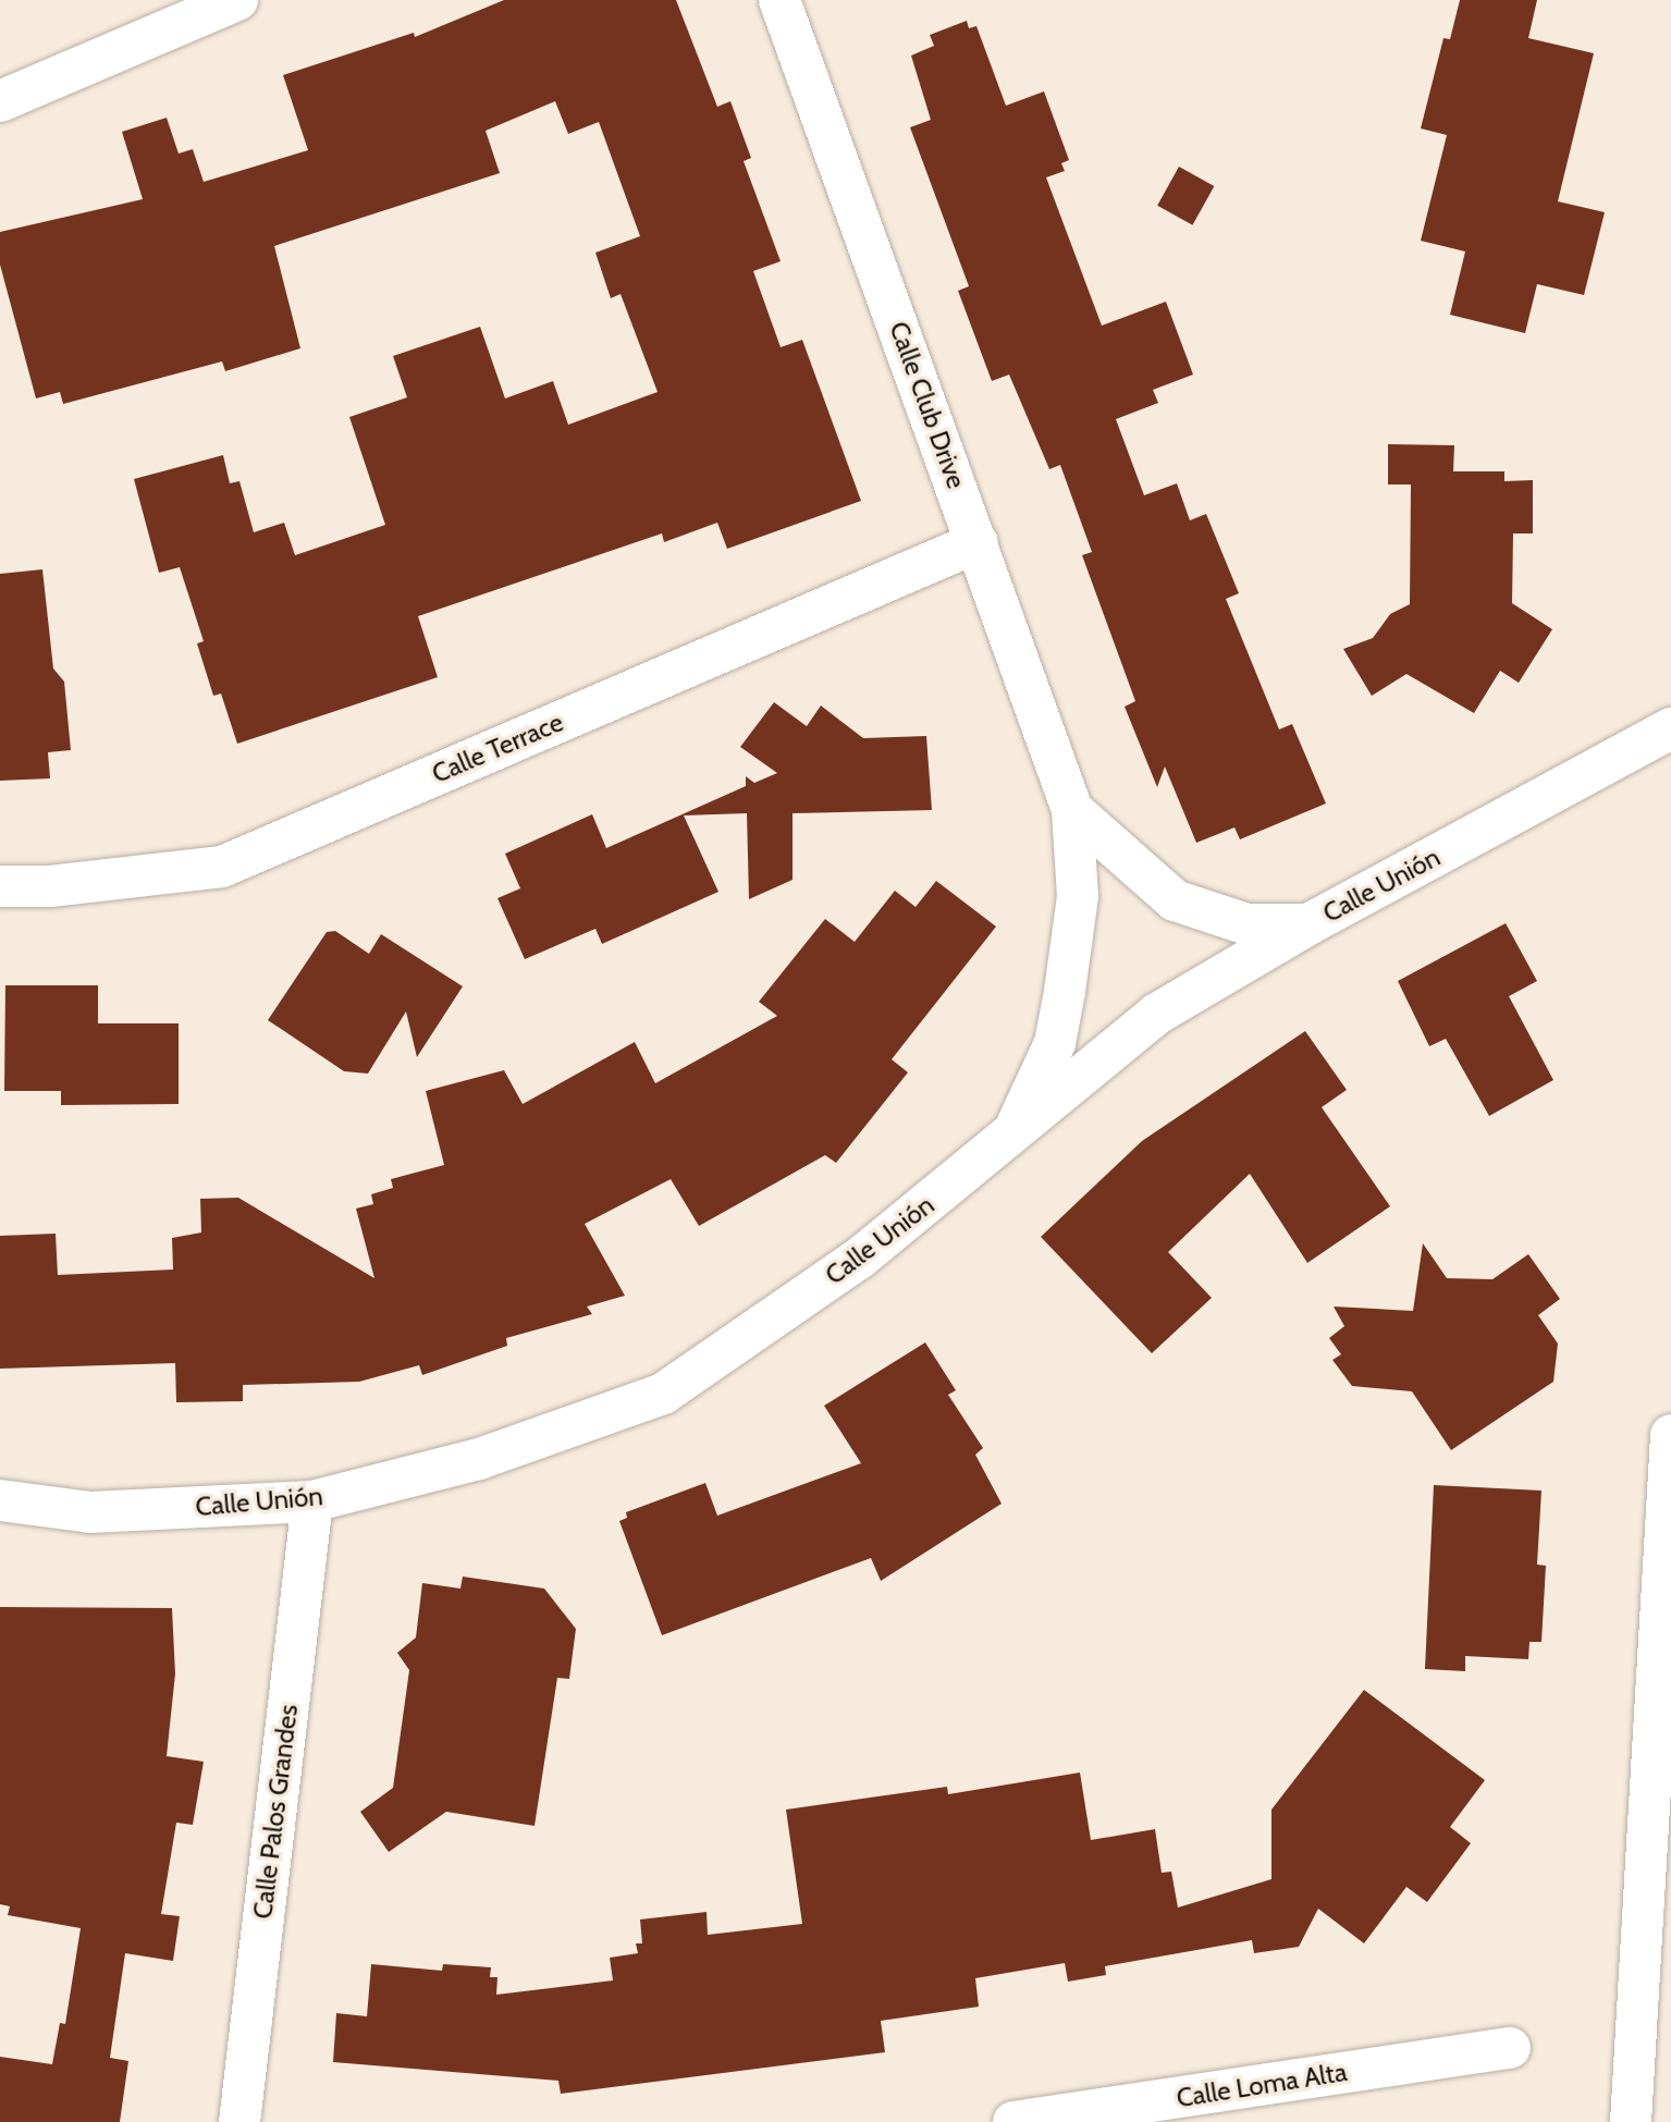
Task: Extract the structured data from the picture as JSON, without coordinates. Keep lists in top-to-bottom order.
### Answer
{
  "streets": {
    "street": [
      "Calle Club Drive",
      "Calle Terrace",
      "Calle Unión",
      "Calle Palos Grandes",
      "Calle Loma Alta"
    ]
  },
  "crossings": [
    ["Calle Club Drive", "Calle Terrace"],
    ["Calle Club Drive", "Calle Unión"],
    ["Calle Unión", "Calle Palos Grandes"]
  ]
}
